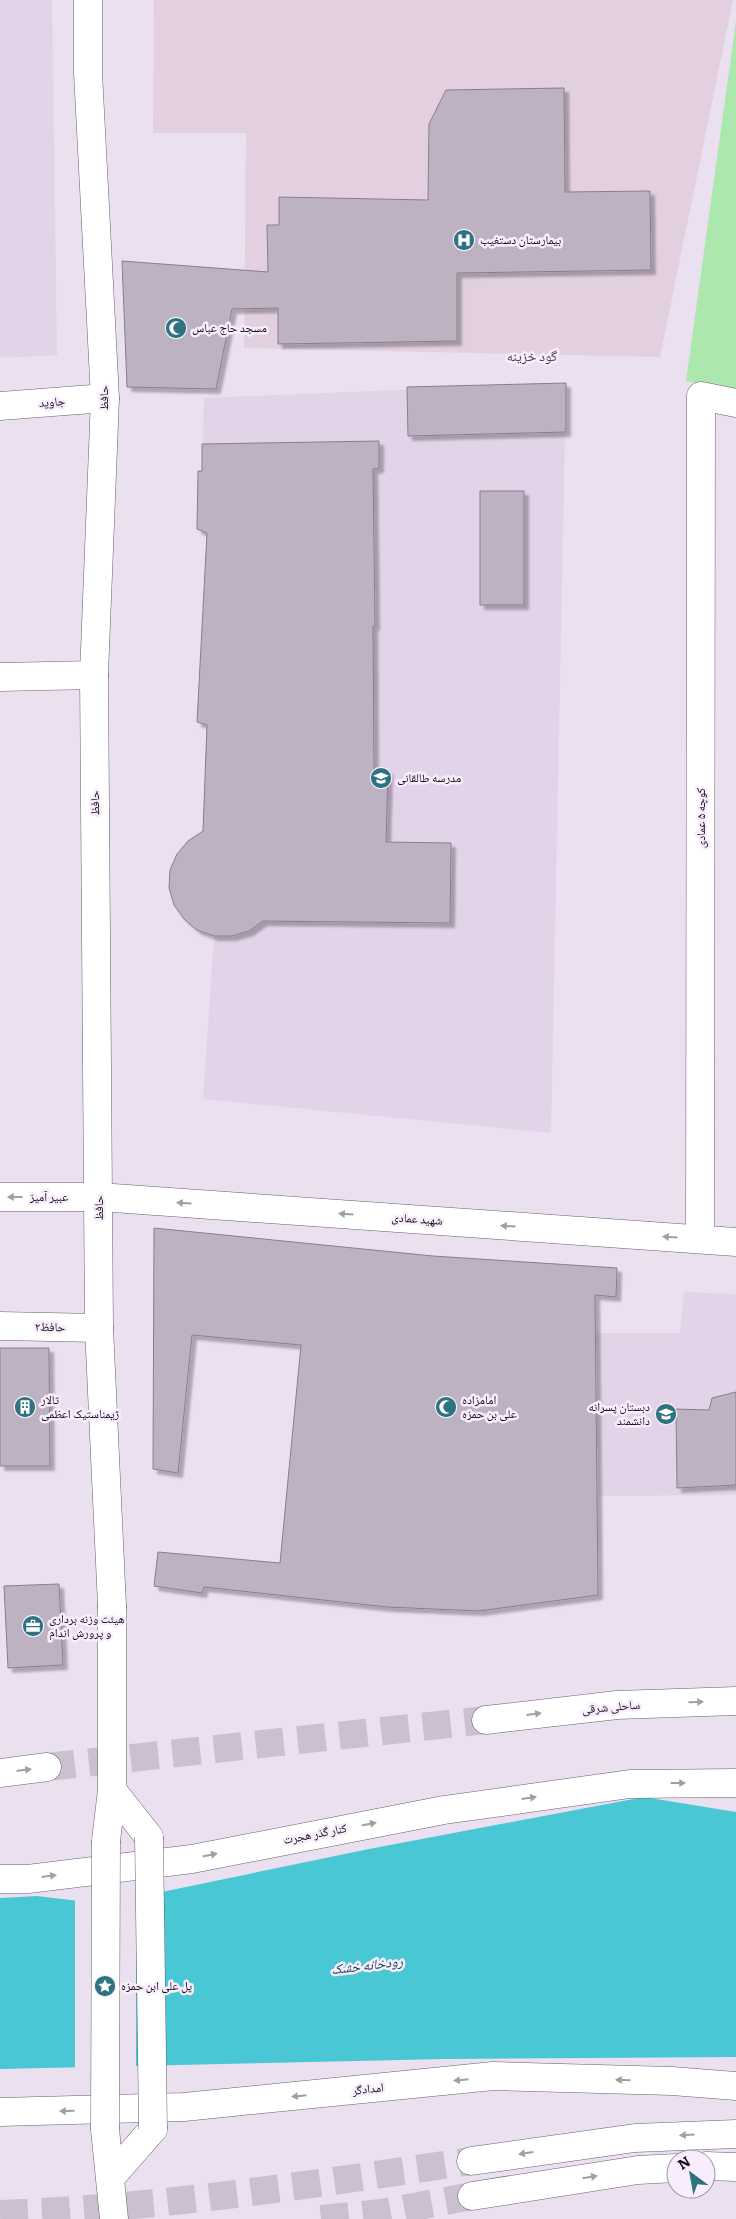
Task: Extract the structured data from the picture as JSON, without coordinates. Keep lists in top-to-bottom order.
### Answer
{
  "streets": {
    "main road": [
      "حافظ",
      "جاوید",
      "کوچه ۵ عمادی",
      "عبیر آمیز",
      "شهید عمادی",
      "۲حافظ",
      "ساحلی شرقی",
      "کنار گذر هجرت",
      "امدادگر"
    ]
  },
  "crossings": [
    ["حافظ", "جاوید"],
    ["حافظ", "عبیر آمیز"],
    ["حافظ", "شهید عمادی"],
    ["حافظ", "۲حافظ"],
    ["کوچه ۵ عمادی", "شهید عمادی"],
    ["عبیر آمیز", "شهید عمادی"]
  ],
  "one_way": [
    "عبیر آمیز",
    "شهید عمادی",
    "ساحلی شرقی",
    "کنار گذر هجرت"
  ],
  "districts": ["گود خزینه"],
  "water": ["رودخانه خشک"],
  "places": {
    "hospital": ["بیمارستان دستغیب"],
    "mosque": ["مسجد حاج عباس", "امامزاده علی بن حمزه"],
    "school or university": ["مدرسه طالقانی", "دبستان پسرانه دانشمند"],
    "building": ["تالار ژیمناستیک اعظمی"],
    "office": ["هیئت وزنه برداری و پرورش اندام"],
    "place": ["پل علی ابن حمزه"]
  },
  "north": "top left"
}
